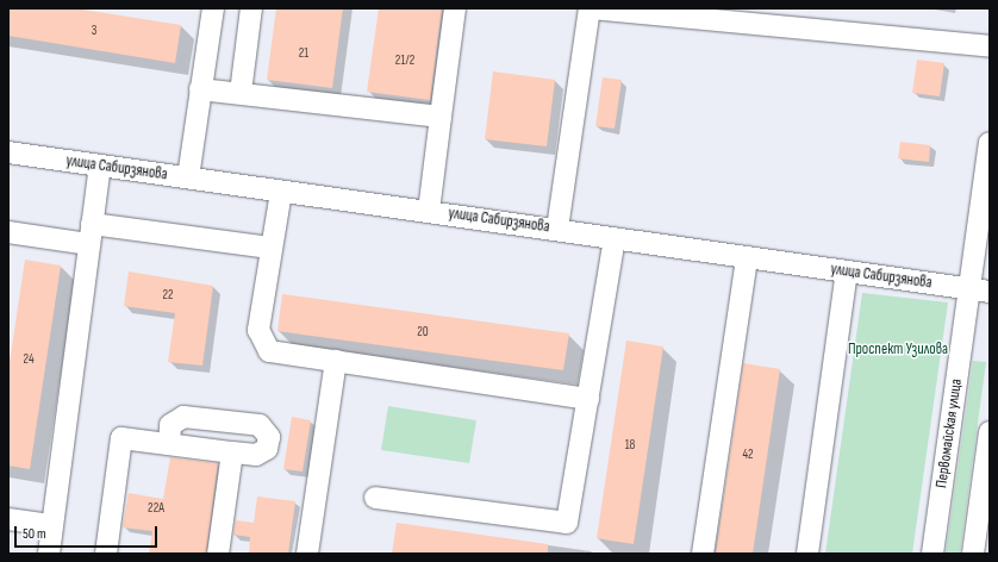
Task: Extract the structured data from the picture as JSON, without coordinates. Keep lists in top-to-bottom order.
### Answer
{
  "streets": {
    "street": ["улица Сабирзянова", "Первомайская улица"]
  },
  "crossings": [
    ["улица Сабирзянова", "Первомайская улица"]
  ],
  "parks": ["Проспект Узилова"],
  "house_numbers": [
    "3",
    "21",
    "21/2",
    "22",
    "20",
    "24",
    "18",
    "42",
    "22А"
  ],
  "scale_bar": "50 m"
}
